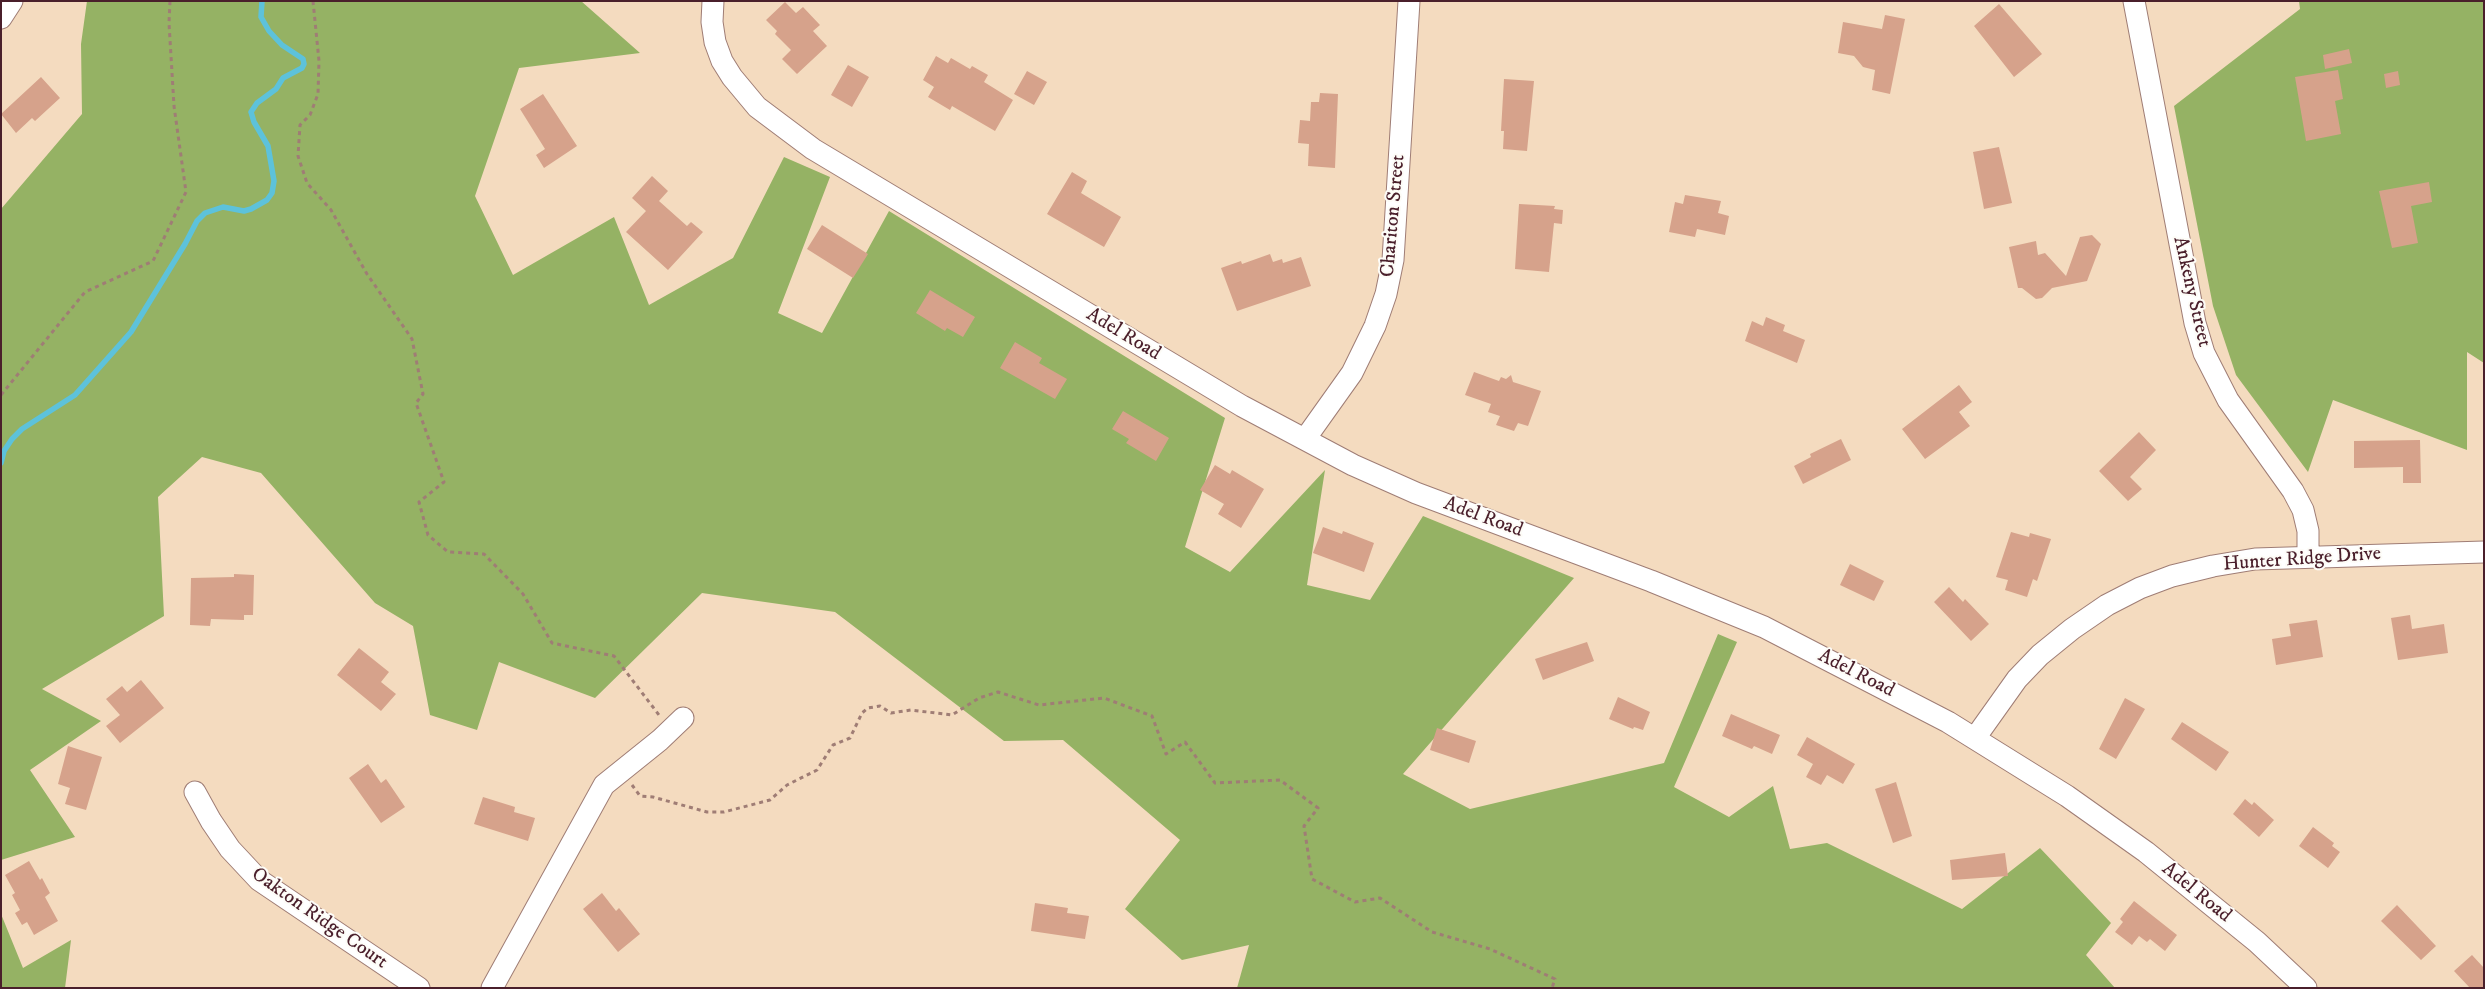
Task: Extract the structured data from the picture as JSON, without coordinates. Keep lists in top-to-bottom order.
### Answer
{
  "streets": {
    "street": [
      "Chariton Street",
      "Ankeny Street",
      "Adel Road",
      "Hunter Ridge Drive",
      "Oakton Ridge Court"
    ]
  },
  "crossings": [
    ["Chariton Street", "Adel Road"],
    ["Ankeny Street", "Hunter Ridge Drive"],
    ["Adel Road", "Hunter Ridge Drive"]
  ]
}
